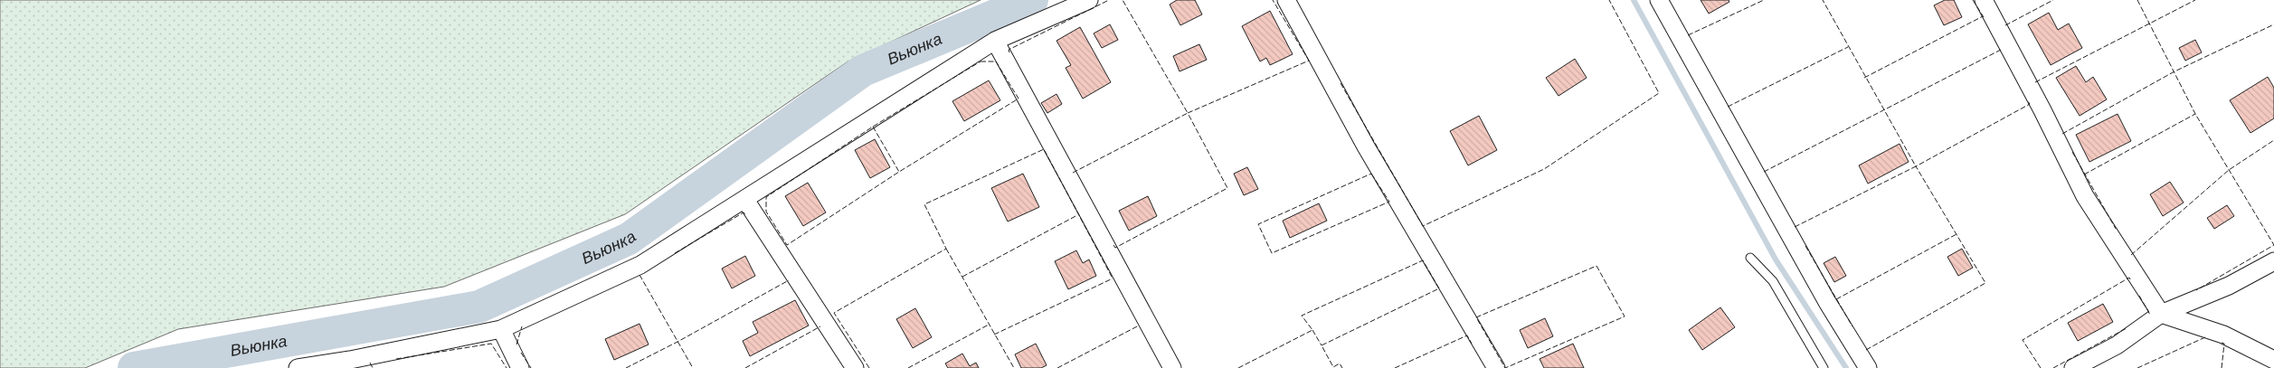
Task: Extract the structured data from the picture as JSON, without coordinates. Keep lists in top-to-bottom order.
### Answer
{
  "water": ["Вьюнка"]
}
